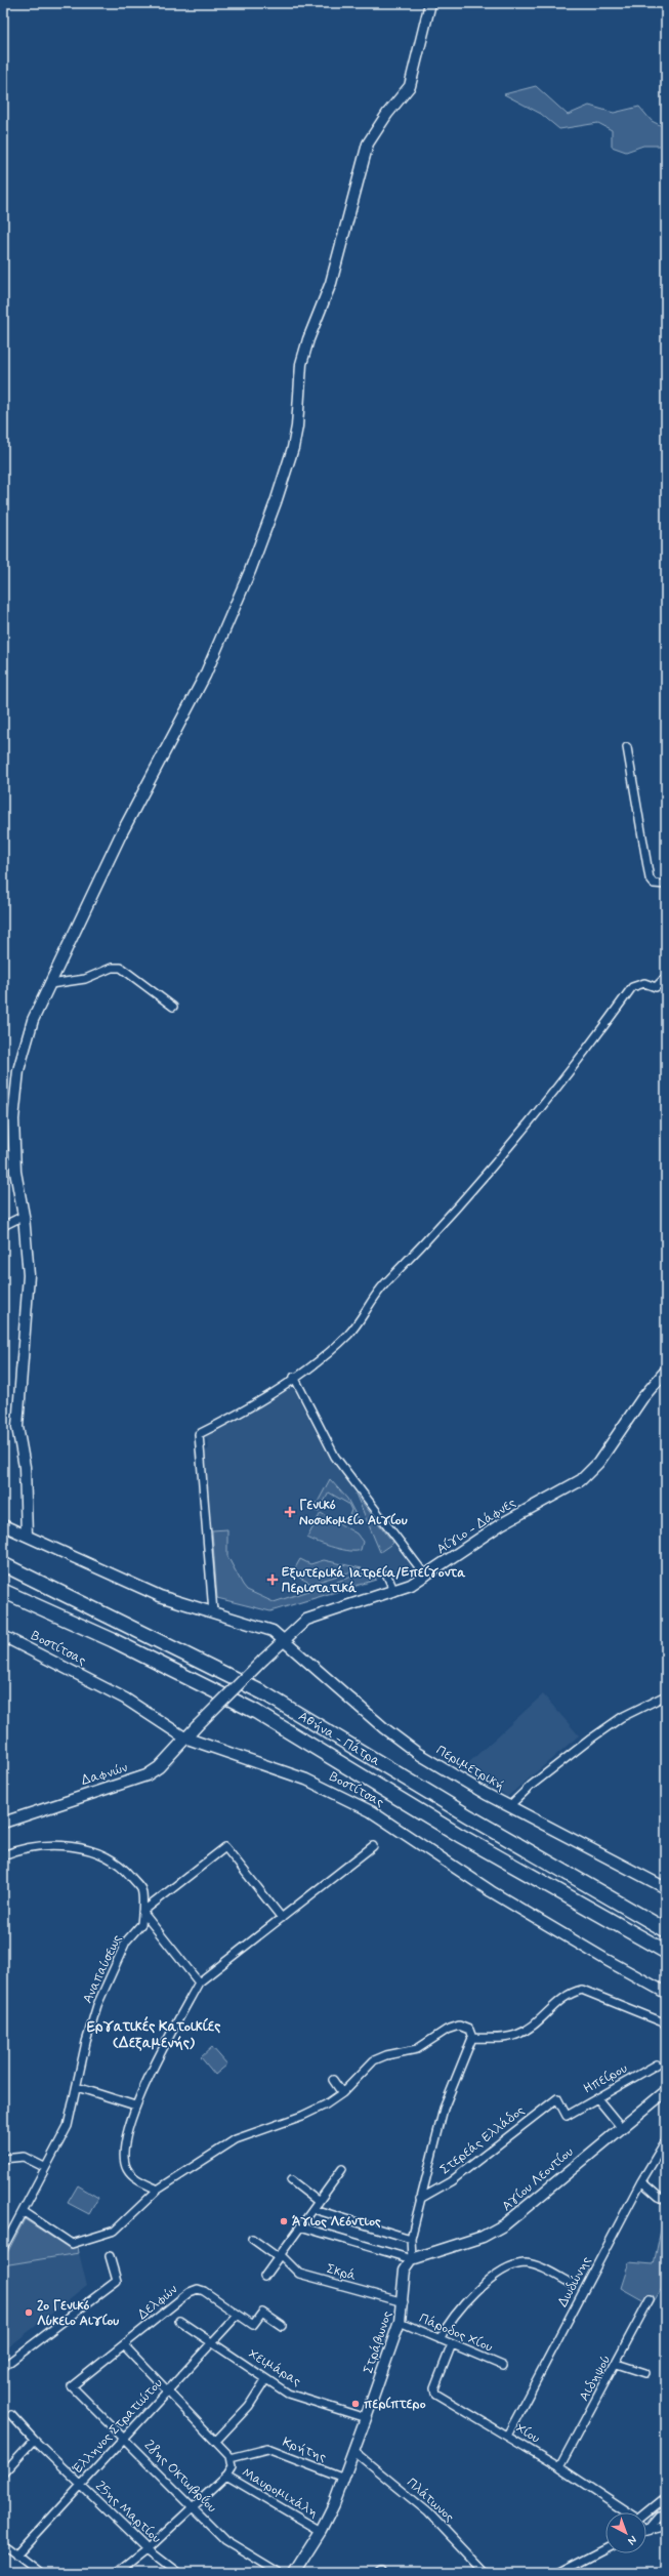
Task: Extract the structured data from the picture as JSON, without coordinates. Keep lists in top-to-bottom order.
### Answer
{
  "streets": {
    "highway": ["Αθήνα - Πάτρα"],
    "street": [
      "Αίγιο - Δάφνες",
      "Βοστίτσας",
      "Περιμετρική",
      "Δαφνών",
      "Αναπαύσεως",
      "Ηπείρου",
      "Στερεάς Ελλάδος",
      "Αγίου Λεοντίου",
      "Σκρά",
      "Δωδώνης",
      "Δελφών",
      "Πάροδος Χίου",
      "Στράβωνος",
      "Χειμάρας",
      "Αιδηψού",
      "Έλληνος Στρατιώτου",
      "Χίου",
      "Κρήτης",
      "28ης Οκτωβρίου",
      "Μαυρομιχάλη",
      "Πλάτωνος",
      "25ης Μαρτίου"
    ]
  },
  "crossings": [
    ["Αίγιο - Δάφνες", "Περιμετρική"],
    ["Αίγιο - Δάφνες", "Δαφνών"],
    ["Βοστίτσας", "Δαφνών"],
    ["Ηπείρου", "Στερεάς Ελλάδος"],
    ["Στερεάς Ελλάδος", "Στράβωνος"],
    ["Αγίου Λεοντίου", "Στράβωνος"],
    ["Σκρά", "Στράβωνος"],
    ["Δωδώνης", "Χίου"],
    ["Δελφών", "Έλληνος Στρατιώτου"],
    ["Δελφών", "28ης Οκτωβρίου"],
    ["Δελφών", "Μαυρομιχάλη"],
    ["Πάροδος Χίου", "Στράβωνος"],
    ["Πάροδος Χίου", "Χίου"],
    ["Στράβωνος", "Χειμάρας"],
    ["Στράβωνος", "Κρήτης"],
    ["Στράβωνος", "Μαυρομιχάλη"],
    ["Στράβωνος", "Πλάτωνος"],
    ["Χειμάρας", "Έλληνος Στρατιώτου"],
    ["Αιδηψού", "Χίου"],
    ["Έλληνος Στρατιώτου", "28ης Οκτωβρίου"],
    ["Έλληνος Στρατιώτου", "Μαυρομιχάλη"],
    ["Έλληνος Στρατιώτου", "25ης Μαρτίου"],
    ["Κρήτης", "Μαυρομιχάλη"]
  ],
  "districts": ["Εργατικές Κατοικίες (Δεξαμενής)"],
  "places": {
    "health": ["Γενικό Νοσοκομείο Αιγίου", "Εξωτερικά Ιατρεία/Επείγοντα Περιστατικά"],
    "other": ["Άγιος Λεόντιος", "2ο Γενικό Λύκειο Αιγίου", "περίπτερο"]
  },
  "north": "bottom right"
}
